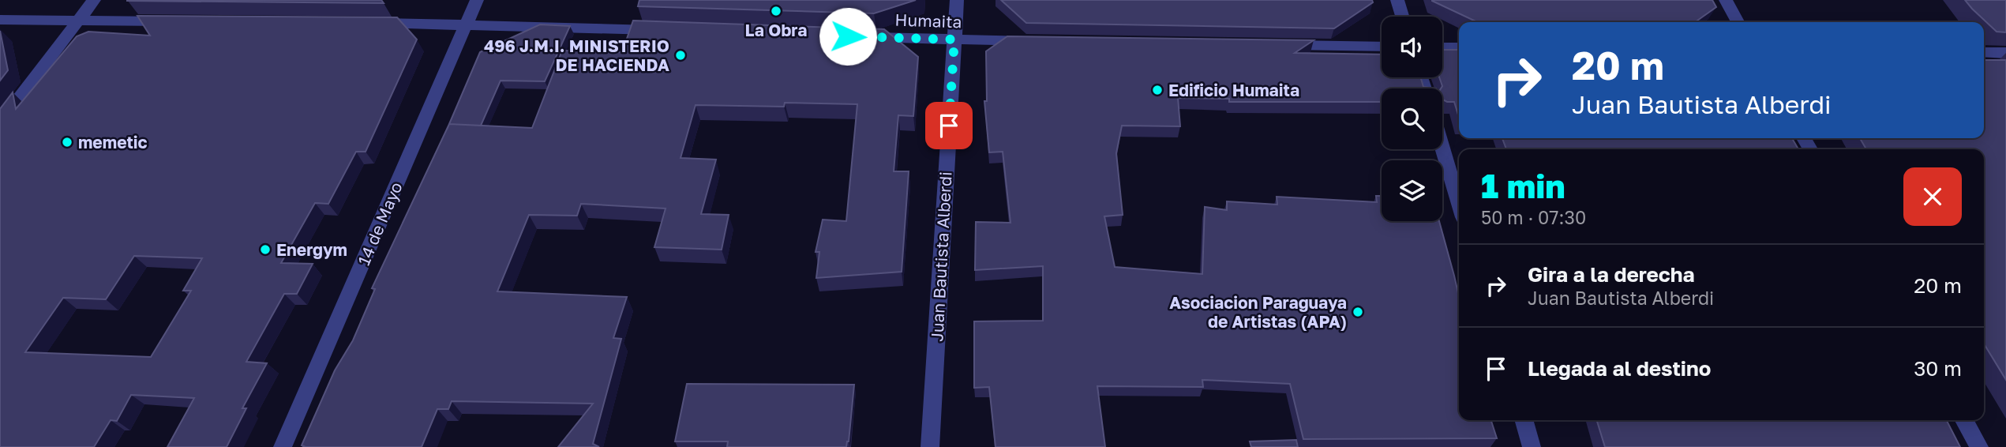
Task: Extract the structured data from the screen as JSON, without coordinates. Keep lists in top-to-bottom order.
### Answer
{
  "streets": {
    "street": ["Humaita", "14 de Mayo", "Juan Bautista Alberdi"]
  },
  "crossings": [
    ["Humaita", "Juan Bautista Alberdi"]
  ],
  "places": [
    "La Obra",
    "496 J.M.I. MINISTERIO DE HACIENDA",
    "Edificio Humaita",
    "memetic",
    "Energym",
    "Asociacion Paraguaya de Artistas (APA)"
  ],
  "page": {
    "turn": ["20 m", "Juan Bautista Alberdi"],
    "heading": ["1 min", "50 m · 07:30"],
    "list": [
      {
        "name": "Gira a la derecha",
        "note": "Juan Bautista Alberdi",
        "value": "20 m"
      },
      {
        "name": "Llegada al destino",
        "value": "30 m"
      }
    ]
  }
}
